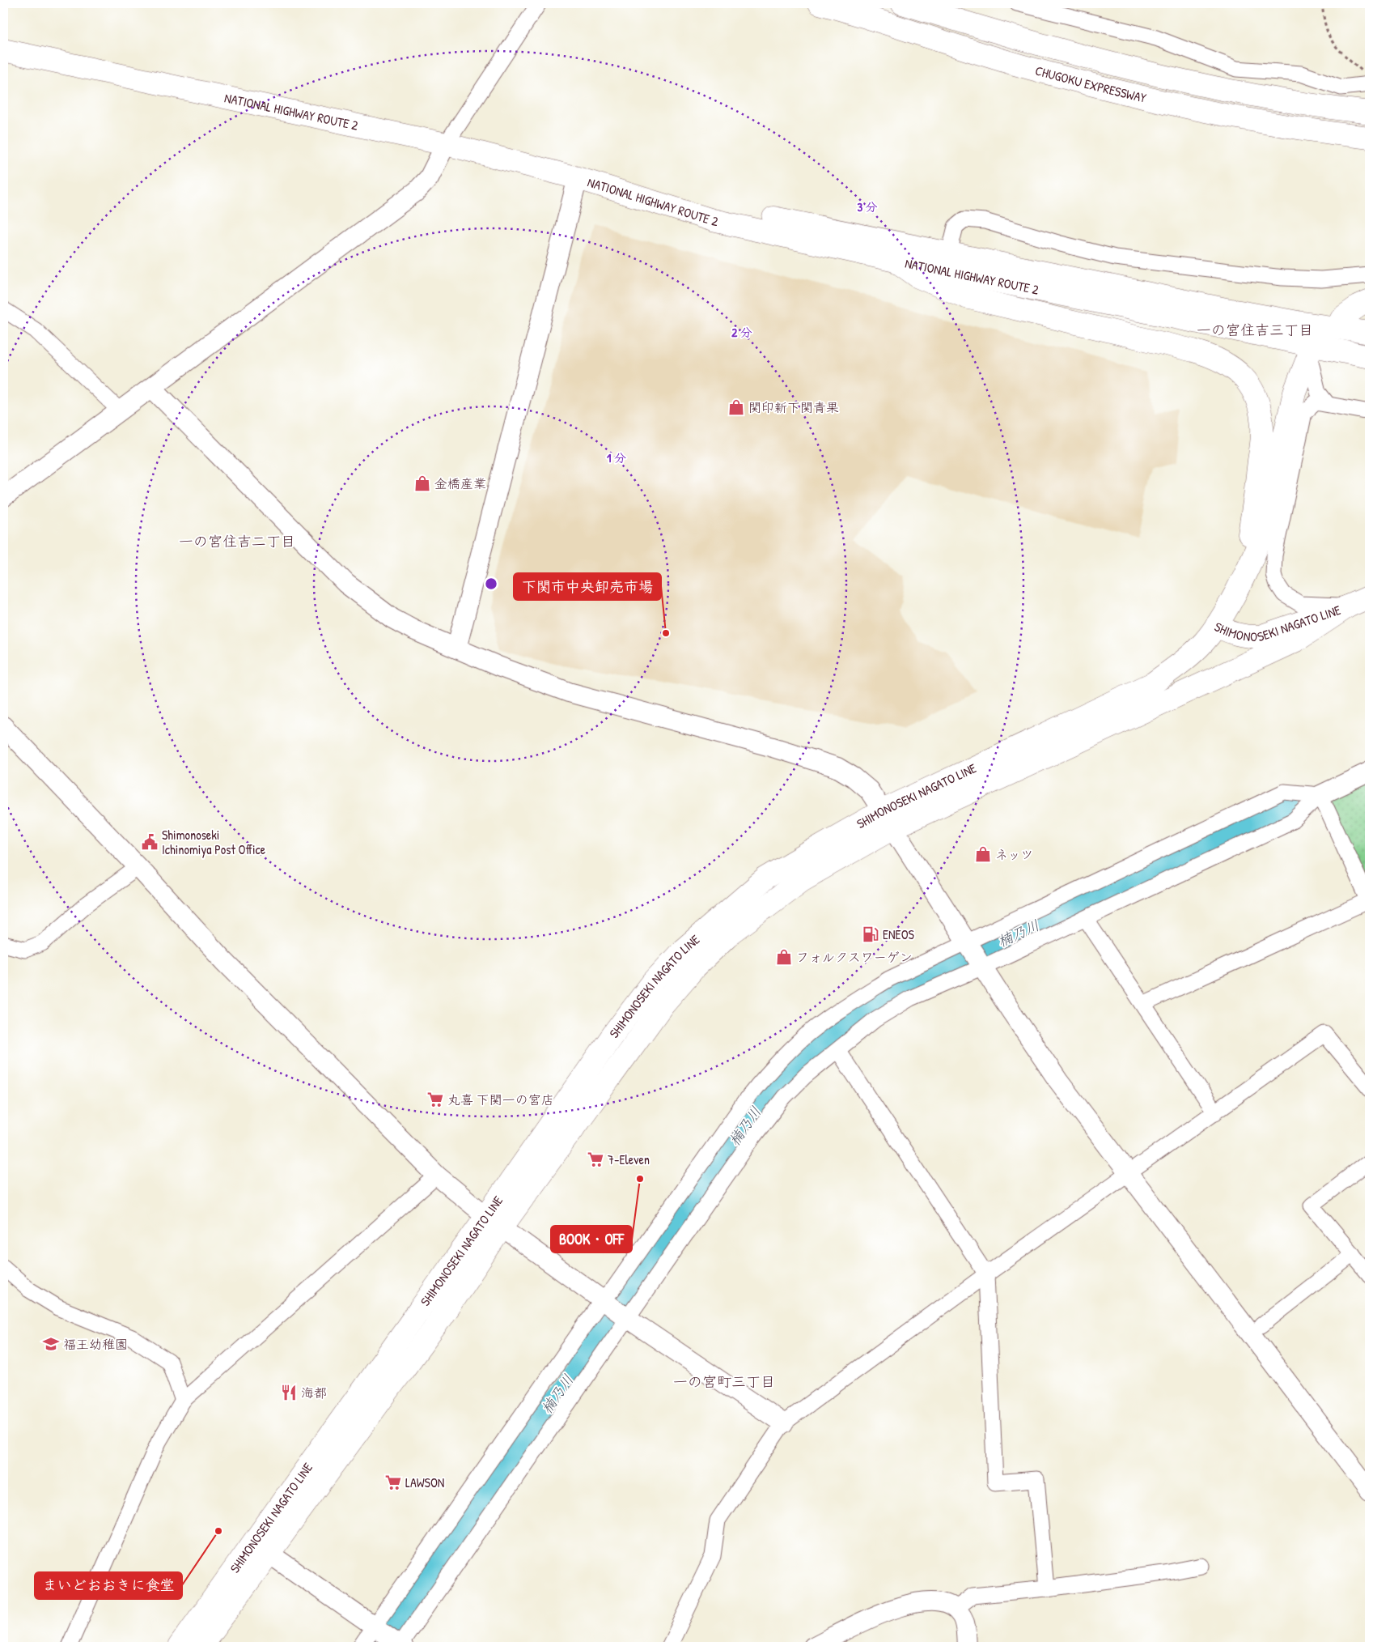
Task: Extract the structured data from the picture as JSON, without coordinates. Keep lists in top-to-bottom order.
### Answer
{
  "streets": {
    "main road": ["CHUGOKU EXPRESSWAY", "NATIONAL HIGHWAY ROUTE 2", "SHIMONOSEKI NAGATO LINE"]
  },
  "districts": ["一の宮住吉三丁目", "一の宮住吉二丁目", "一の宮町三丁目"],
  "water": ["楠乃川"],
  "places": {
    "shop": [
      "関印新下関青果",
      "金橋産業",
      "ネッツ",
      "フォルクスワーゲン"
    ],
    "other": ["下関市中央卸売市場", "BOOK・OFF", "まいどおおきに食堂"],
    "public building": ["Shimonoseki Ichinomiya Post Office"],
    "fuel station": ["ENEOS"],
    "supermarket": ["丸喜 下関一の宮店", "7-Eleven", "LAWSON"],
    "school or university": ["福王幼稚園"],
    "restaurant": ["海都"]
  },
  "rings": ["3 分", "2 分", "1 分"]
}
